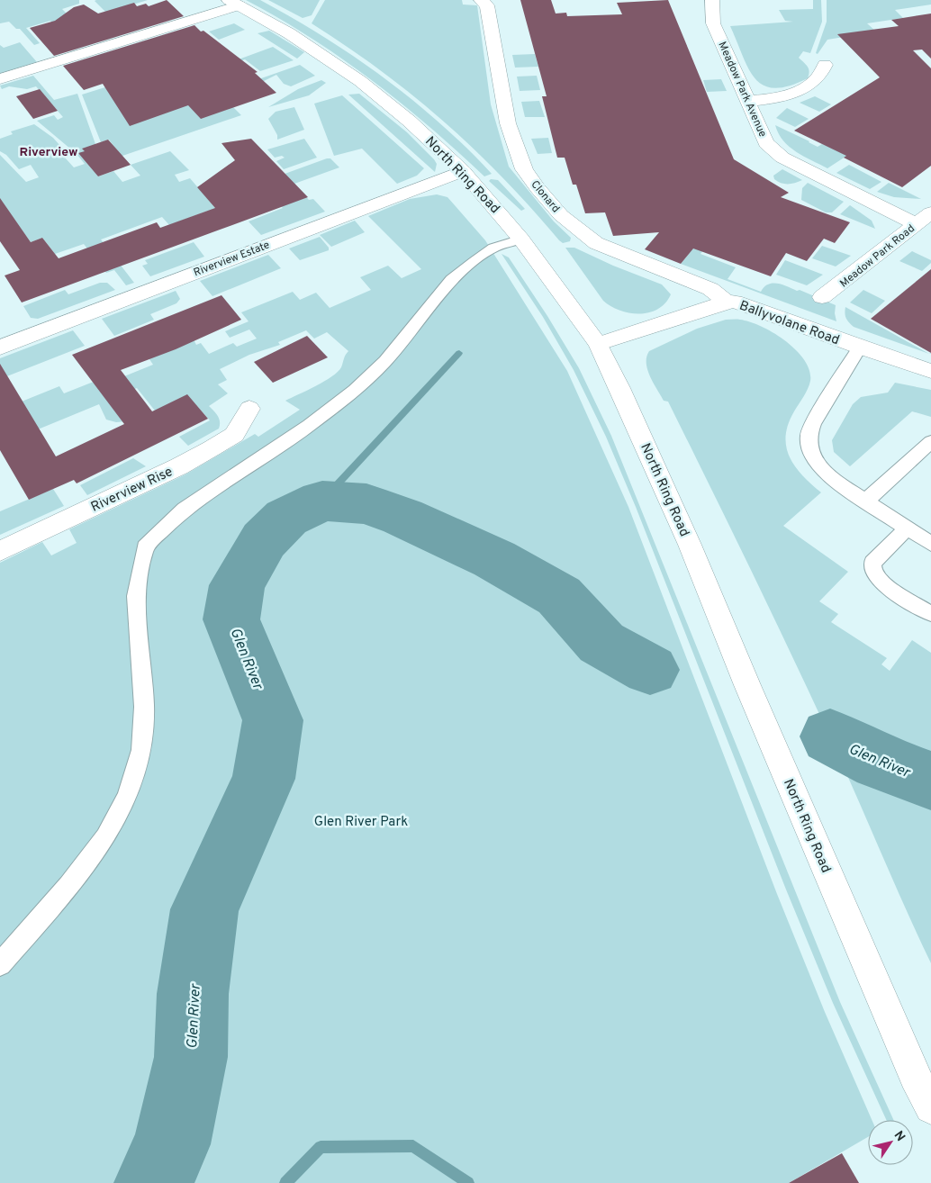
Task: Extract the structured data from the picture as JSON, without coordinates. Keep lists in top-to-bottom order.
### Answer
{
  "streets": {
    "street": [
      "Meadow Park Avenue",
      "North Ring Road",
      "Clonard",
      "Meadow Park Road",
      "Riverview Estate",
      "Ballyvolane Road",
      "Riverview Rise"
    ]
  },
  "crossings": [
    ["Meadow Park Avenue", "Meadow Park Road"],
    ["North Ring Road", "Riverview Estate"],
    ["North Ring Road", "Ballyvolane Road"],
    ["Clonard", "Ballyvolane Road"]
  ],
  "districts": ["Riverview"],
  "water": ["Glen River"],
  "parks": ["Glen River Park"],
  "north": "top right"
}
